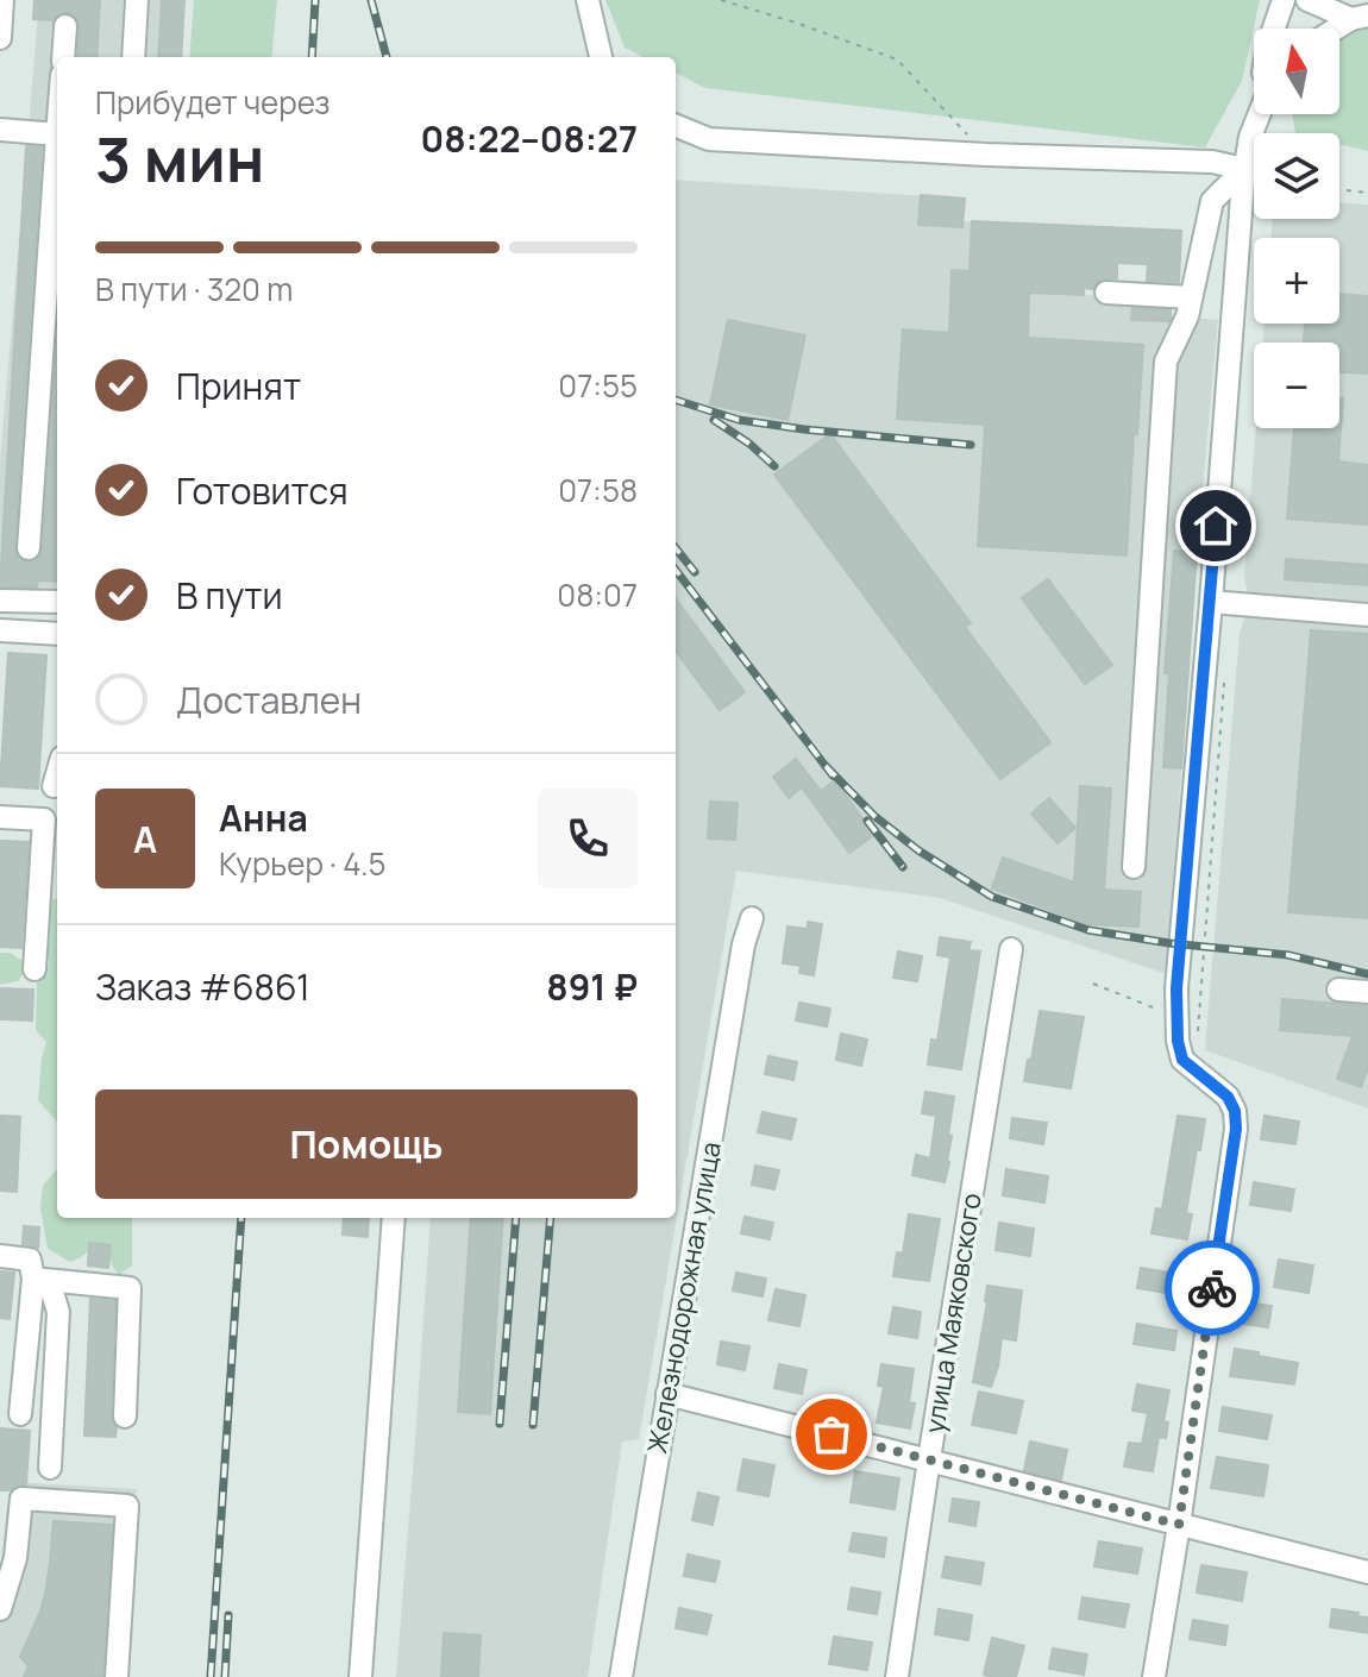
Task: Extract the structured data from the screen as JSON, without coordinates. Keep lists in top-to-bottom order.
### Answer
{
  "streets": {
    "street": ["Железнодорожная улица", "улица Маяковского"]
  },
  "north": "top",
  "page": {
    "map_buttons": ["+", "−"],
    "heading": ["3 мин", "Прибудет через", "08:22–08:27"],
    "panel": [
      "Анна",
      "Курьер · 4.5",
      "Заказ #6861",
      "891 ₽"
    ],
    "bar": "В пути · 320 m",
    "list": [
      ["Принят", "07:55"],
      ["Готовится", "07:58"],
      ["В пути", "08:07"],
      "Доставлен"
    ],
    "round": "А",
    "buttons": "Помощь"
  }
}
